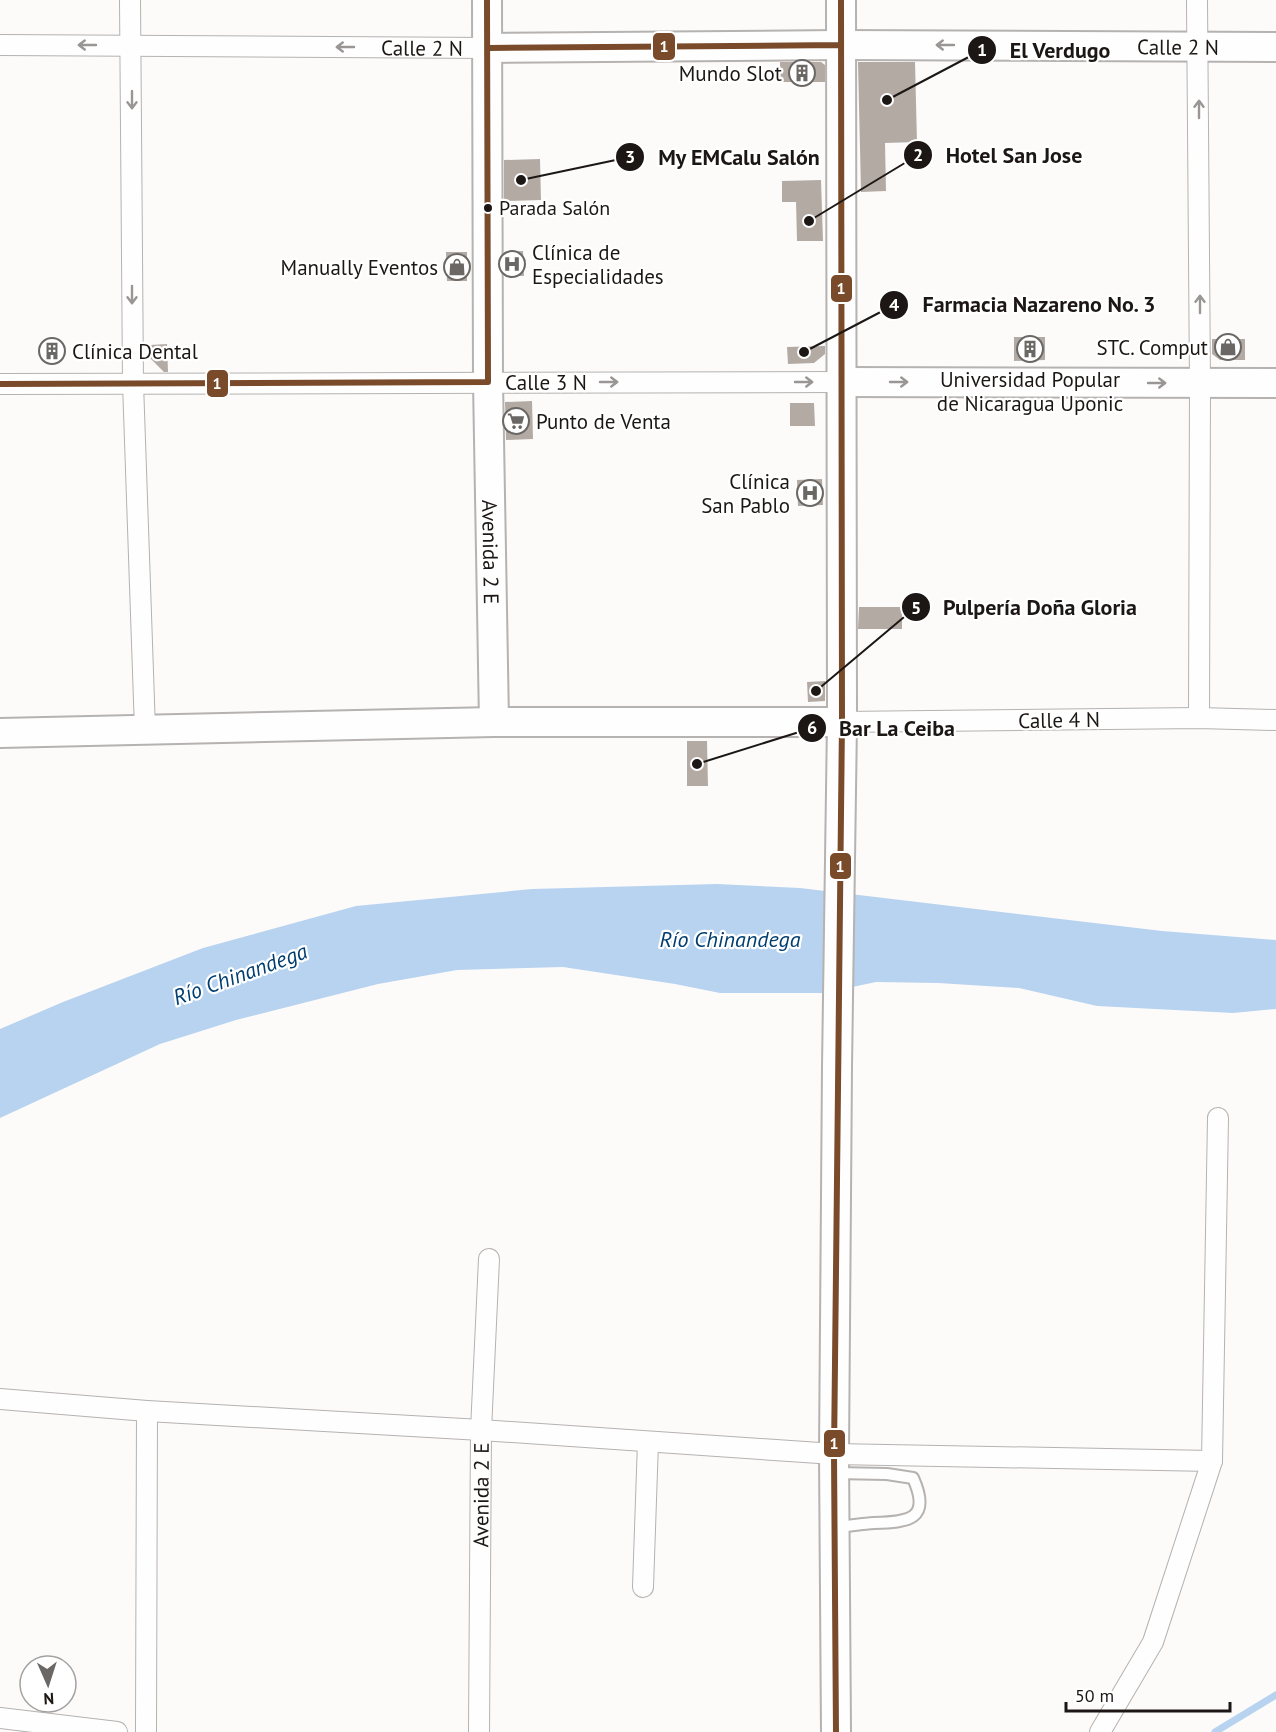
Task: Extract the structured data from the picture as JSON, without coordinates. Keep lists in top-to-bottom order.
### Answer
{
  "streets": {
    "street": [
      "Calle 2 N",
      "Calle 3 N",
      "Avenida 2 E",
      "Calle 4 N"
    ]
  },
  "crossings": [
    ["Calle 2 N", "Avenida 2 E"],
    ["Calle 3 N", "Avenida 2 E"]
  ],
  "one_way": ["Calle 2 N", "Calle 3 N"],
  "water": ["Río Chinandega"],
  "places": {
    "building": ["Mundo Slot", "Universidad Popular de Nicaragua Uponic", "Clínica Dental"],
    "other": [
      "El Verdugo",
      "My EMCalu Salón",
      "Parada Salón",
      "Hotel San Jose",
      "Farmacia Nazareno No. 3",
      "Pulpería Doña Gloria",
      "Bar La Ceiba"
    ],
    "hospital": ["Clínica de Especialidades", "Clínica San Pablo"],
    "shop": ["Manually Eventos", "STC. Comput"],
    "supermarket": ["Punto de Venta"]
  },
  "lines": ["transit line 1"],
  "scale_bar": "50 m",
  "north": "bottom"
}
